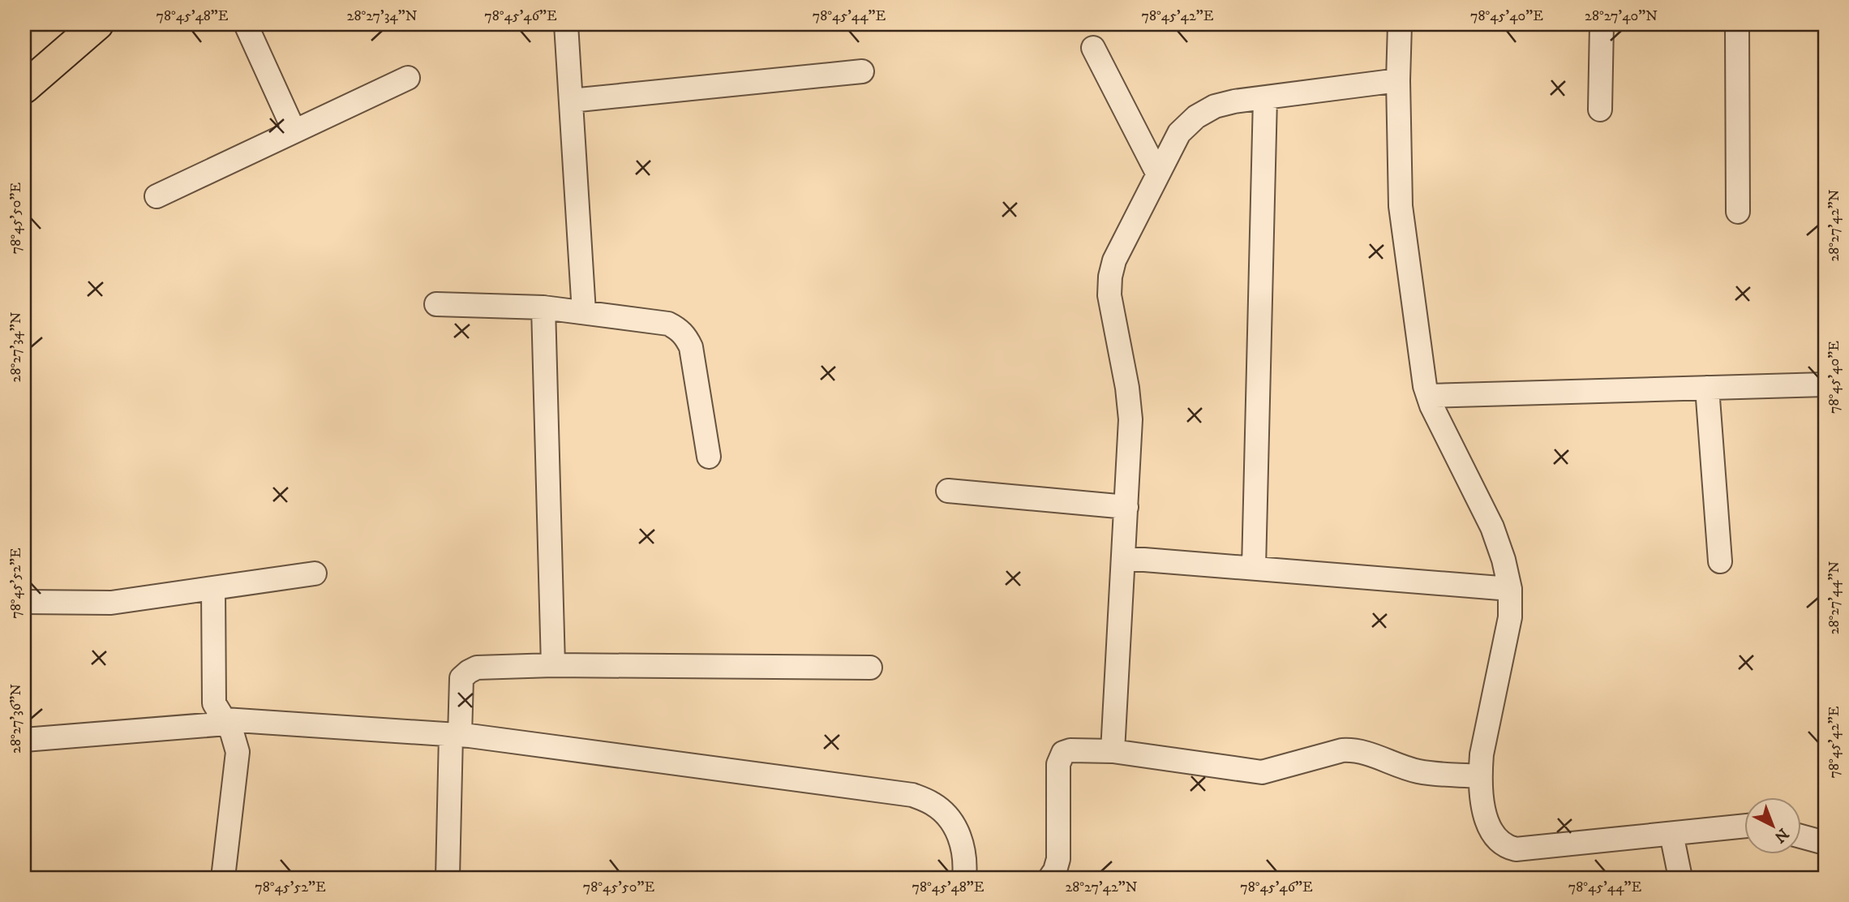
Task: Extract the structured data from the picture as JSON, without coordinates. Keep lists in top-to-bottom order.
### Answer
{
  "north": "bottom right",
  "coordinates": [
    "78°45'48\"E",
    "28°27'34\"N",
    "78°45'46\"E",
    "78°45'44\"E",
    "78°45'42\"E",
    "78°45'40\"E",
    "28°27'40\"N",
    "78°45'50\"E",
    "28°27'42\"N",
    "78°45'52\"E",
    "28°27'44\"N",
    "28°27'36\"N"
  ]
}
